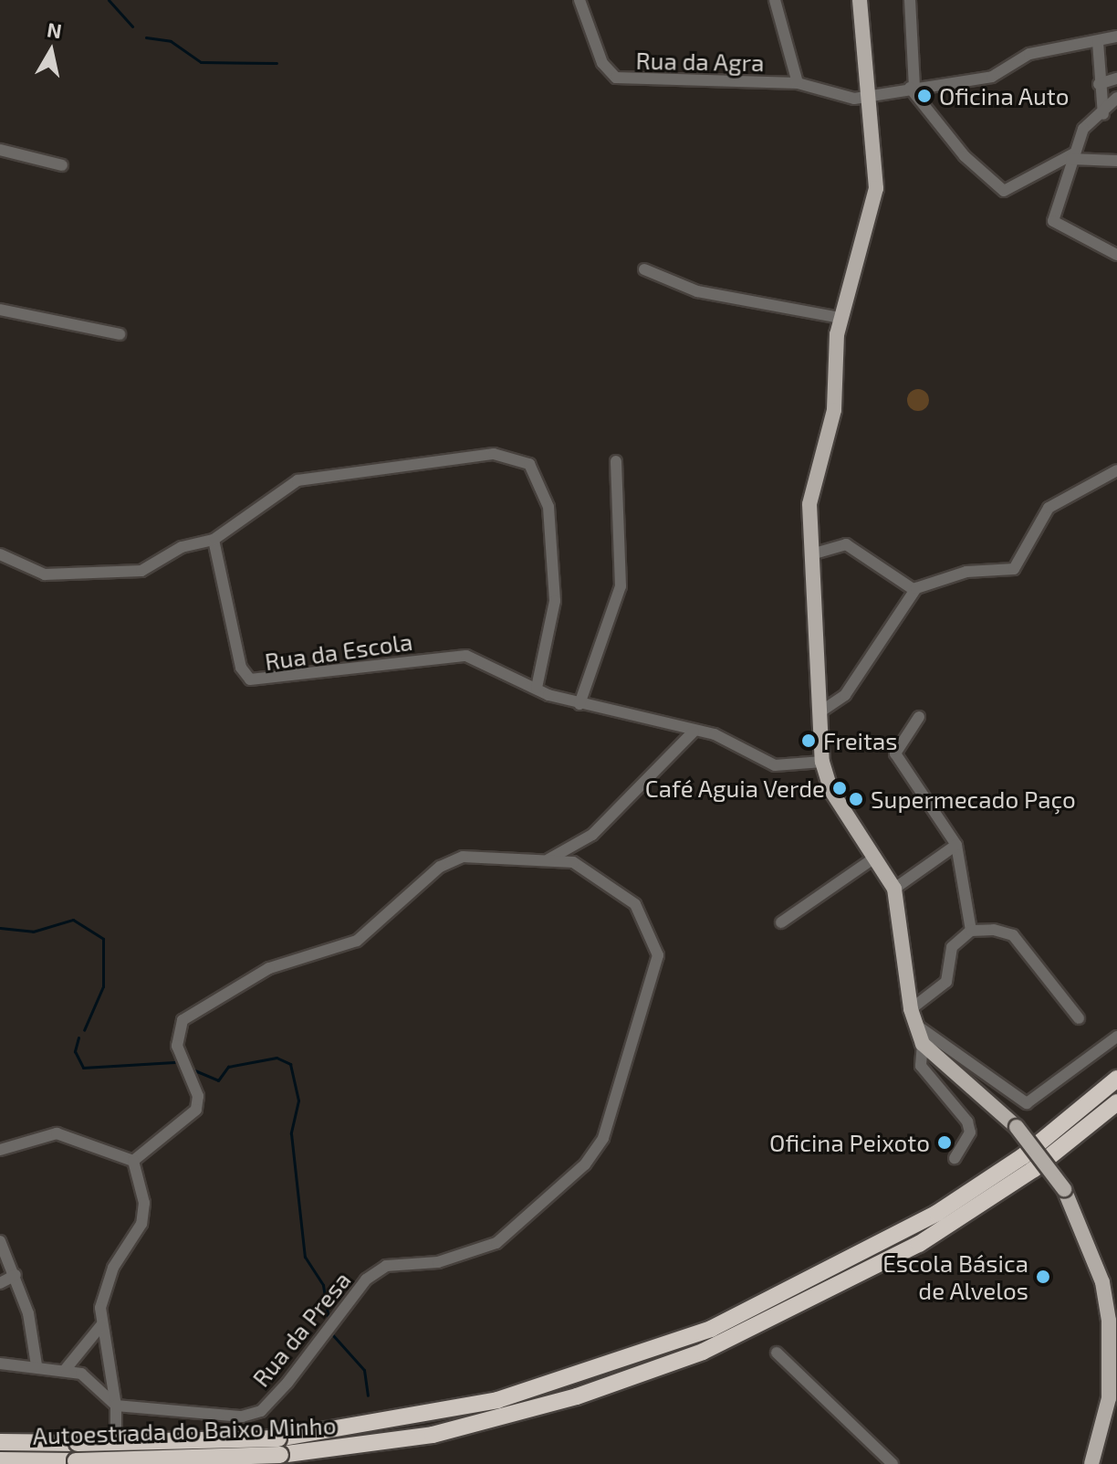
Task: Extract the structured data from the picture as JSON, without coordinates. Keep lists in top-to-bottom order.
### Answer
{
  "streets": {
    "highway": ["Autoestrada do Baixo Minho"],
    "street": ["Rua da Agra", "Rua da Escola", "Rua da Presa"]
  },
  "places": [
    "Oficina Auto",
    "Freitas",
    "Café Aguia Verde",
    "Supermecado Paço",
    "Oficina Peixoto",
    "Escola Básica de Alvelos"
  ],
  "north": "top"
}
